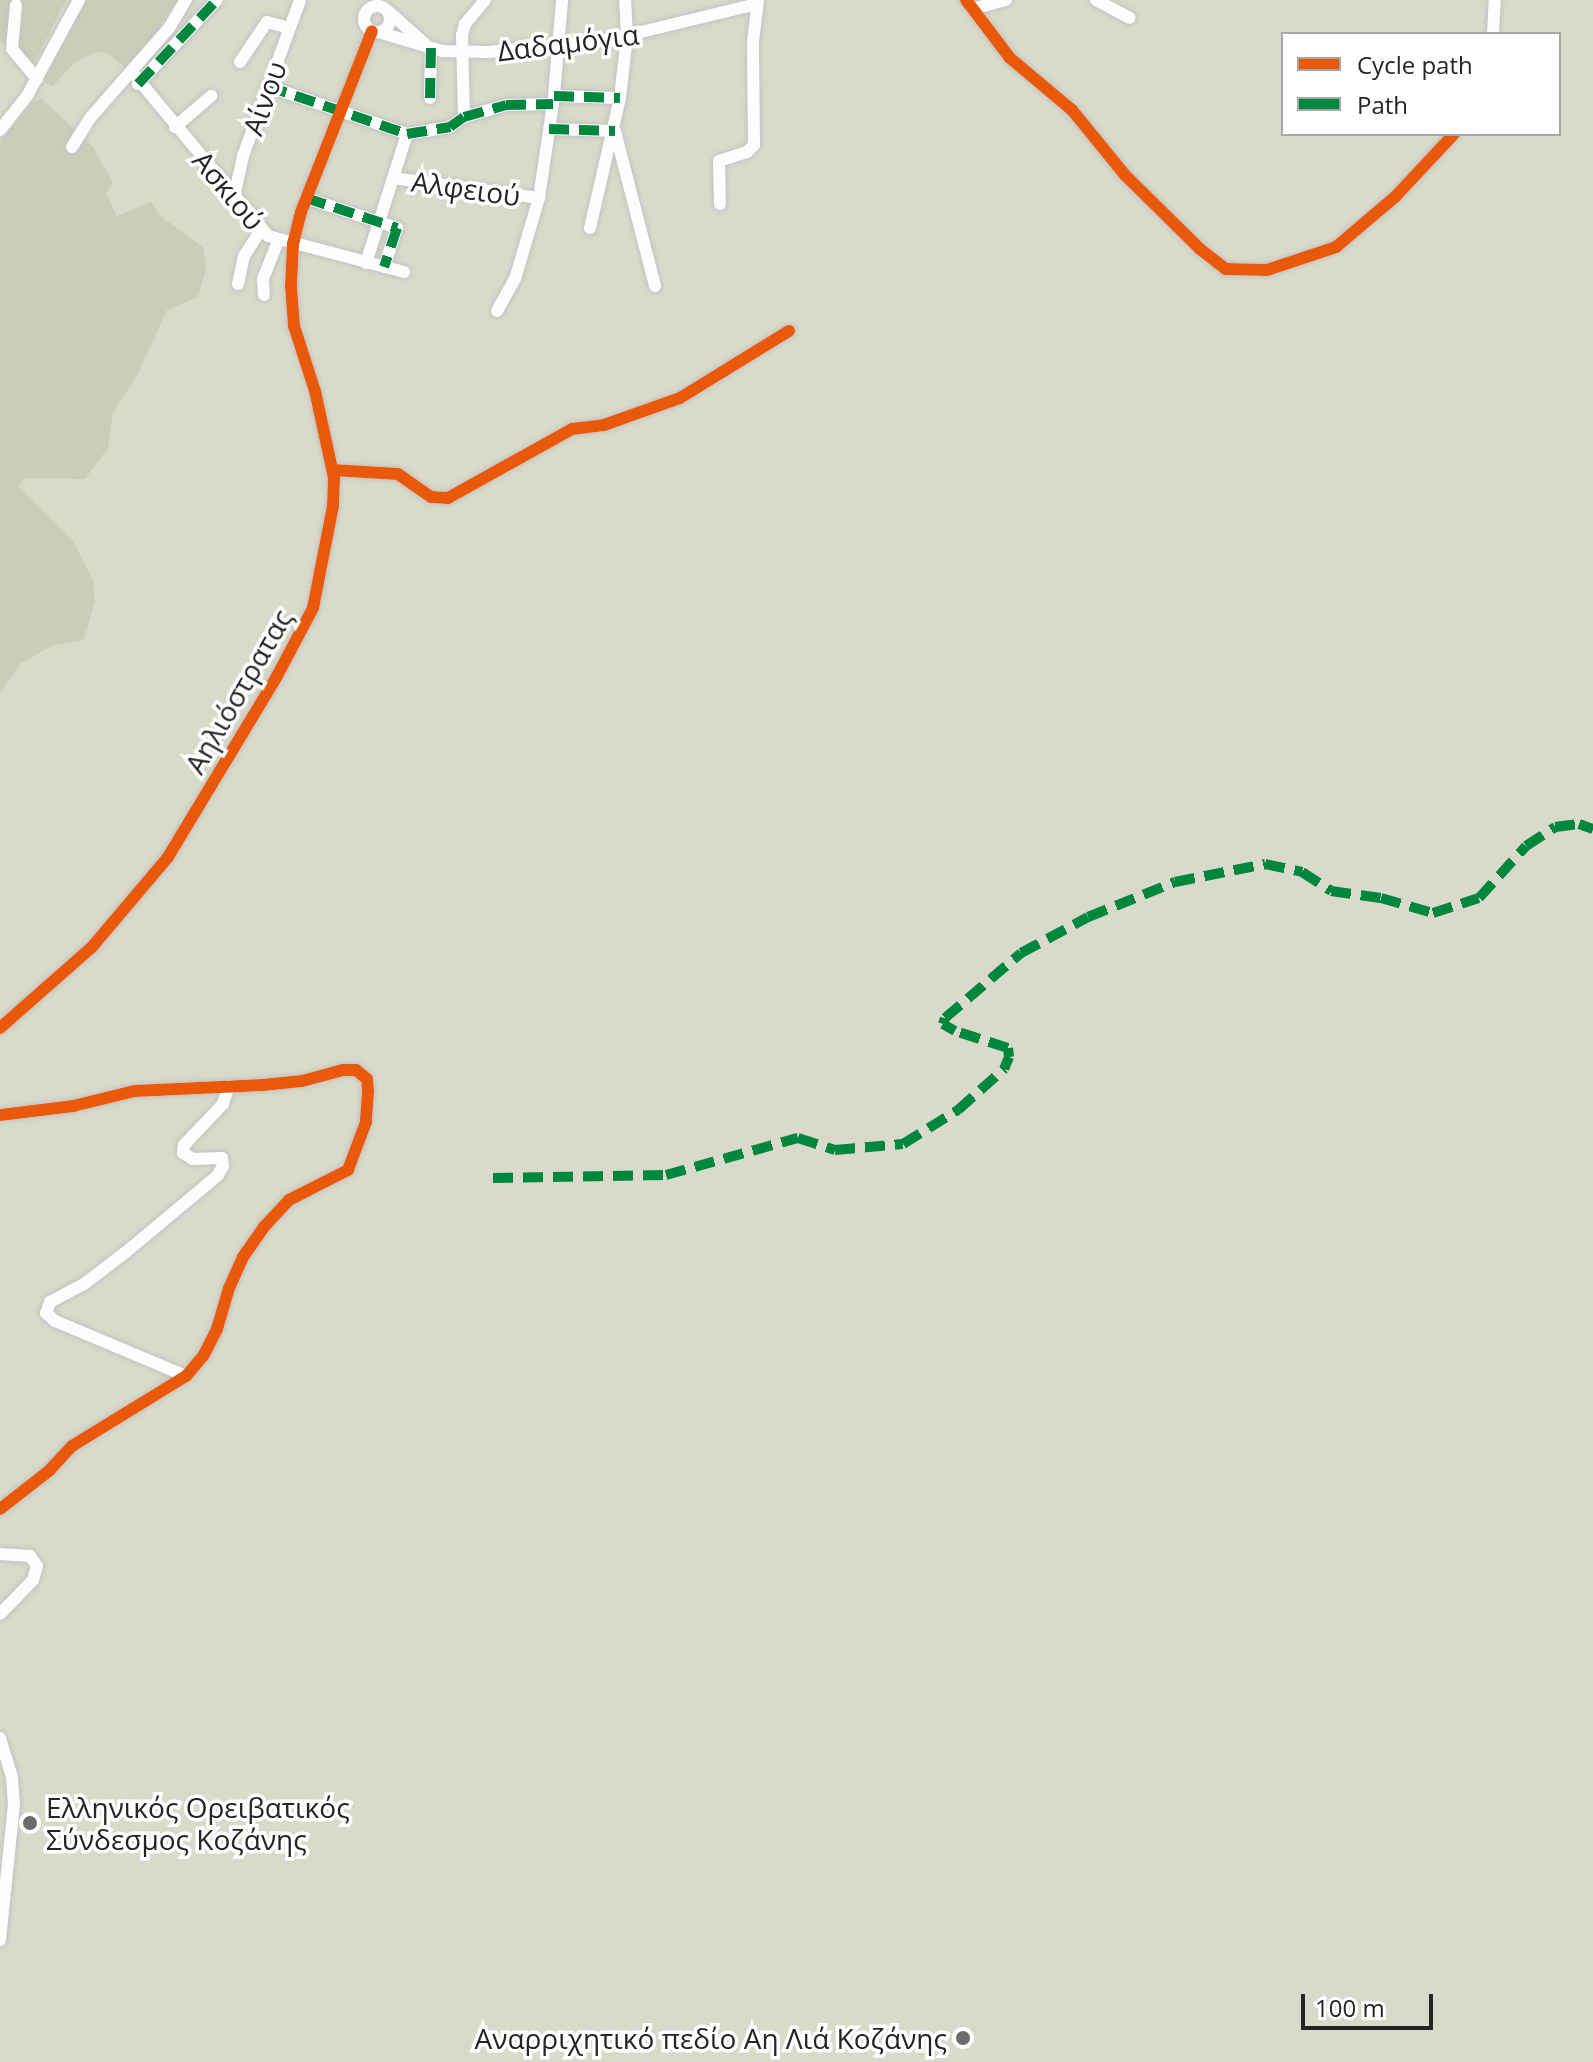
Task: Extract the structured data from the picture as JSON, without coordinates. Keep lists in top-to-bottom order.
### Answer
{
  "streets": {
    "street": [
      "Δαδαμόγια",
      "Αίνου",
      "Αλφειού",
      "Ασκιού",
      "Αηλιόστρατας"
    ]
  },
  "crossings": [
    ["Δαδαμόγια", "Αηλιόστρατας"],
    ["Αίνου", "Ασκιού"],
    ["Ασκιού", "Αηλιόστρατας"]
  ],
  "places": ["Ελληνικός Ορειβατικός Σύνδεσμος Κοζάνης", "Αναρριχητικό πεδίο Αη Λιά Κοζάνης"],
  "legend": ["Cycle path", "Path"],
  "scale_bar": "100 m"
}
